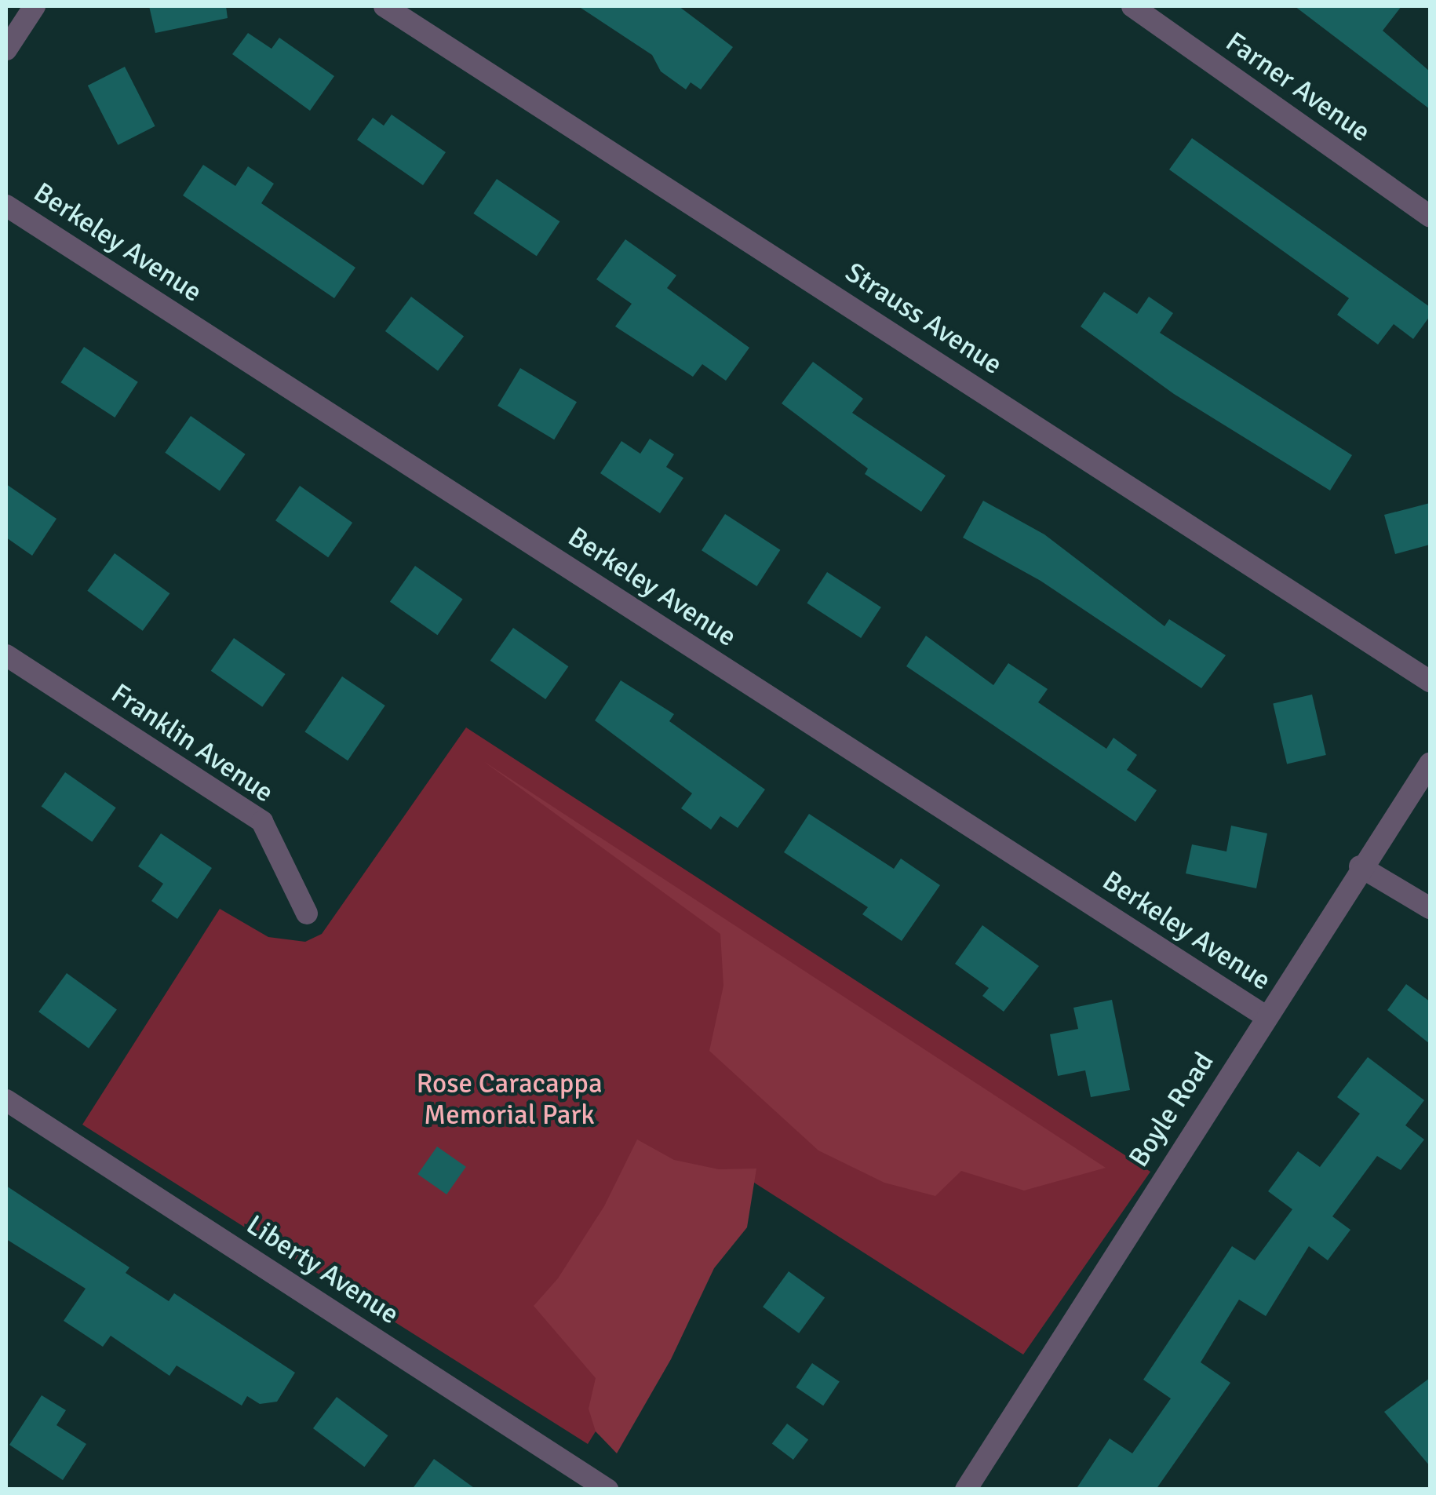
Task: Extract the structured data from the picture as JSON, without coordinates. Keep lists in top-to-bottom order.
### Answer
{
  "streets": {
    "street": [
      "Farner Avenue",
      "Berkeley Avenue",
      "Strauss Avenue",
      "Franklin Avenue",
      "Boyle Road",
      "Liberty Avenue"
    ]
  },
  "crossings": [
    ["Berkeley Avenue", "Boyle Road"]
  ],
  "parks": ["Rose Caracappa Memorial Park"]
}
